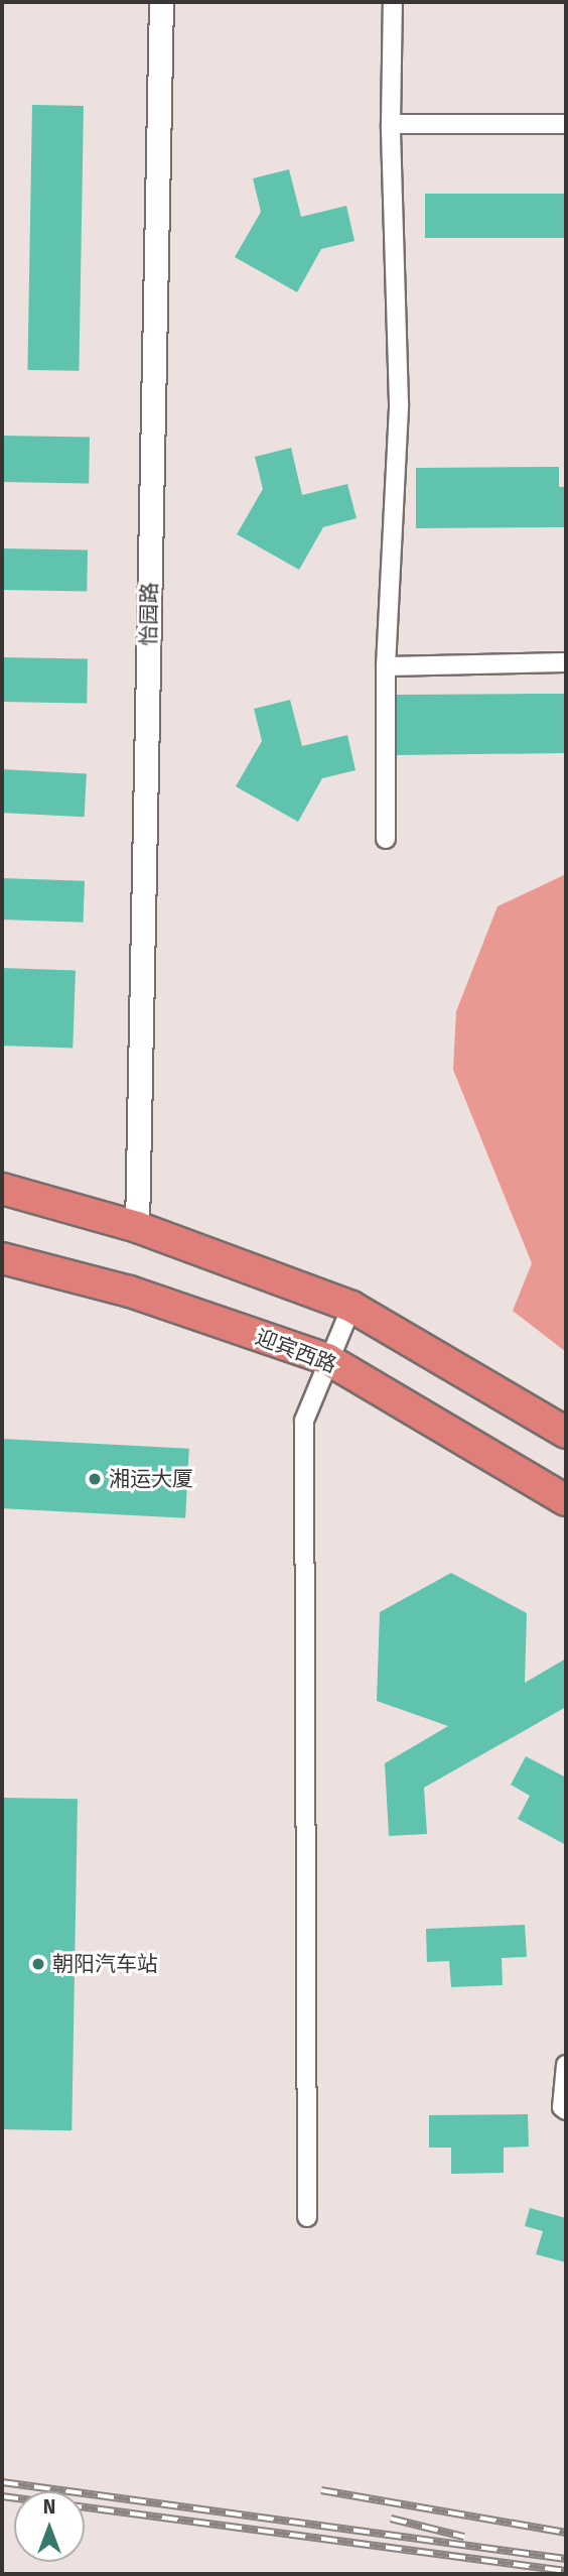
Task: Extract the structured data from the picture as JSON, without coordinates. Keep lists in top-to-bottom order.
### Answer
{
  "streets": {
    "highway": ["迎宾西路"],
    "street": ["怡园路"]
  },
  "places": ["湘运大厦", "朝阳汽车站"],
  "north": "top"
}
